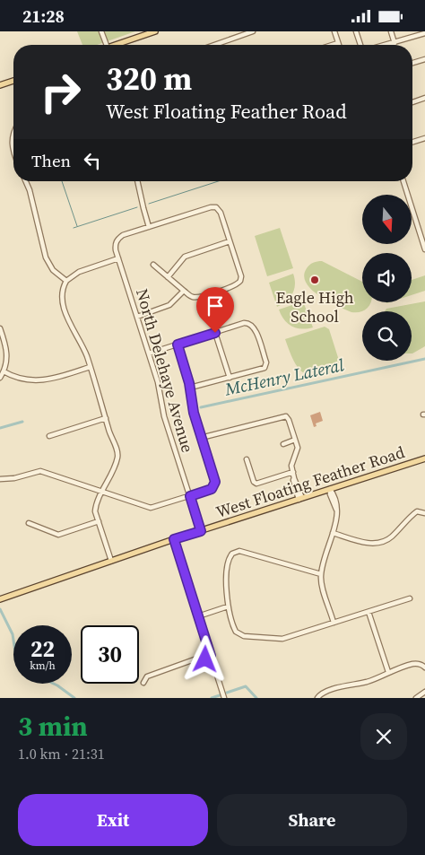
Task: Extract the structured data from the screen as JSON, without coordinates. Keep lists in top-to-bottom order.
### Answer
{
  "streets": {
    "main road": ["West Floating Feather Road"],
    "street": ["North Delehaye Avenue"]
  },
  "crossings": [
    ["North Delehaye Avenue", "West Floating Feather Road"]
  ],
  "water": ["McHenry Lateral"],
  "places": ["Eagle High School"],
  "north": "bottom",
  "page": {
    "status": "21:28",
    "turn": ["320 m", "West Floating Feather Road"],
    "then": "Then",
    "speed": "22 km/h",
    "limit": "30",
    "heading": ["3 min", "1.0 km · 21:31"],
    "buttons": ["Exit", "Share"]
  }
}
